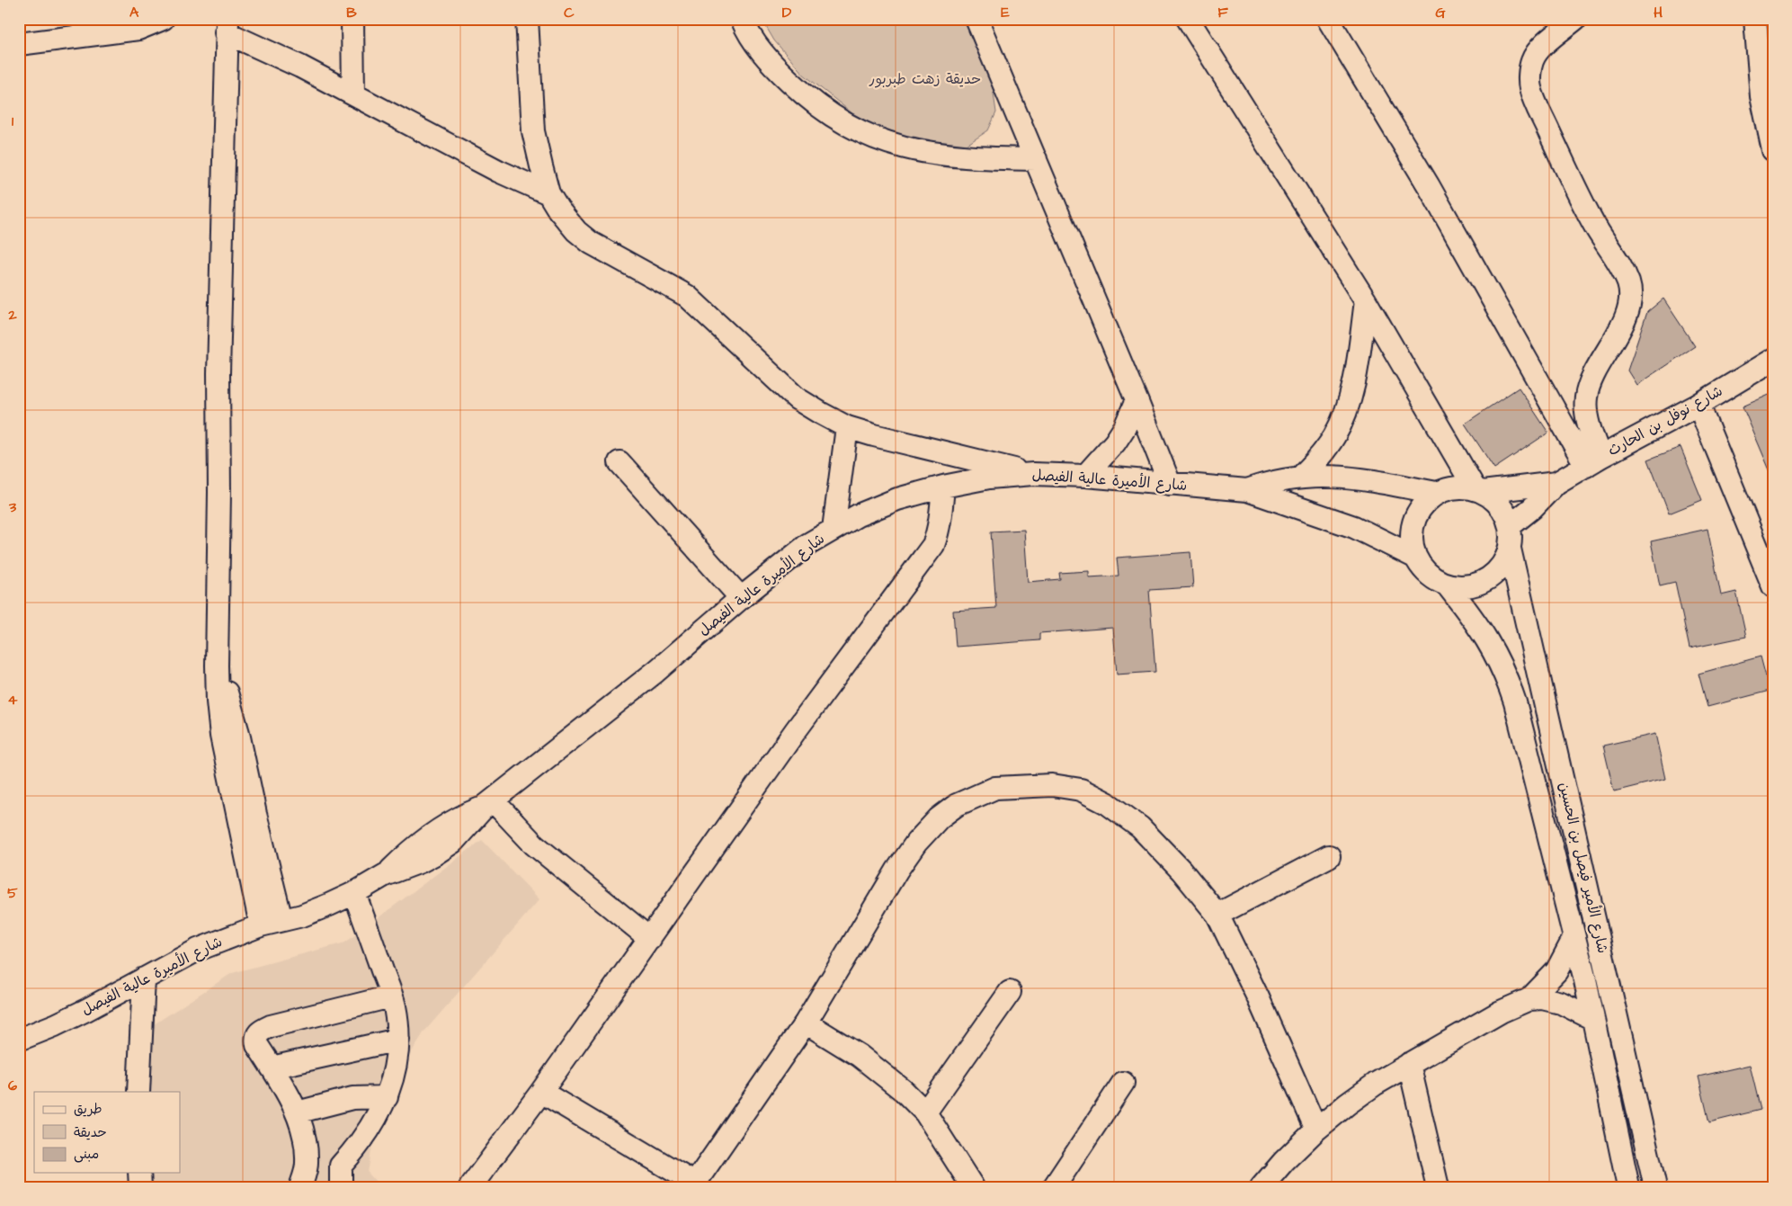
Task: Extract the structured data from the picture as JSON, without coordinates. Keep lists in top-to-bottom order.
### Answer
{
  "streets": {
    "street": ["شارع نوفل بن الحارث", "شارع الأميرة عالية الفيصل", "شارع الأمير فيصل بن الحسين"]
  },
  "crossings": [
    ["شارع نوفل بن الحارث", "شارع الأميرة عالية الفيصل"],
    ["شارع نوفل بن الحارث", "شارع الأمير فيصل بن الحسين"],
    ["شارع الأميرة عالية الفيصل", "شارع الأمير فيصل بن الحسين"]
  ],
  "parks": ["حديقة زهت طبربور"],
  "legend": ["طريق", "حديقة", "مبنى"],
  "grid": {
    "columns": [
      "A",
      "B",
      "C",
      "D",
      "E",
      "F",
      "G",
      "H"
    ],
    "rows": [
      "1",
      "2",
      "3",
      "4",
      "5",
      "6"
    ]
  }
}
